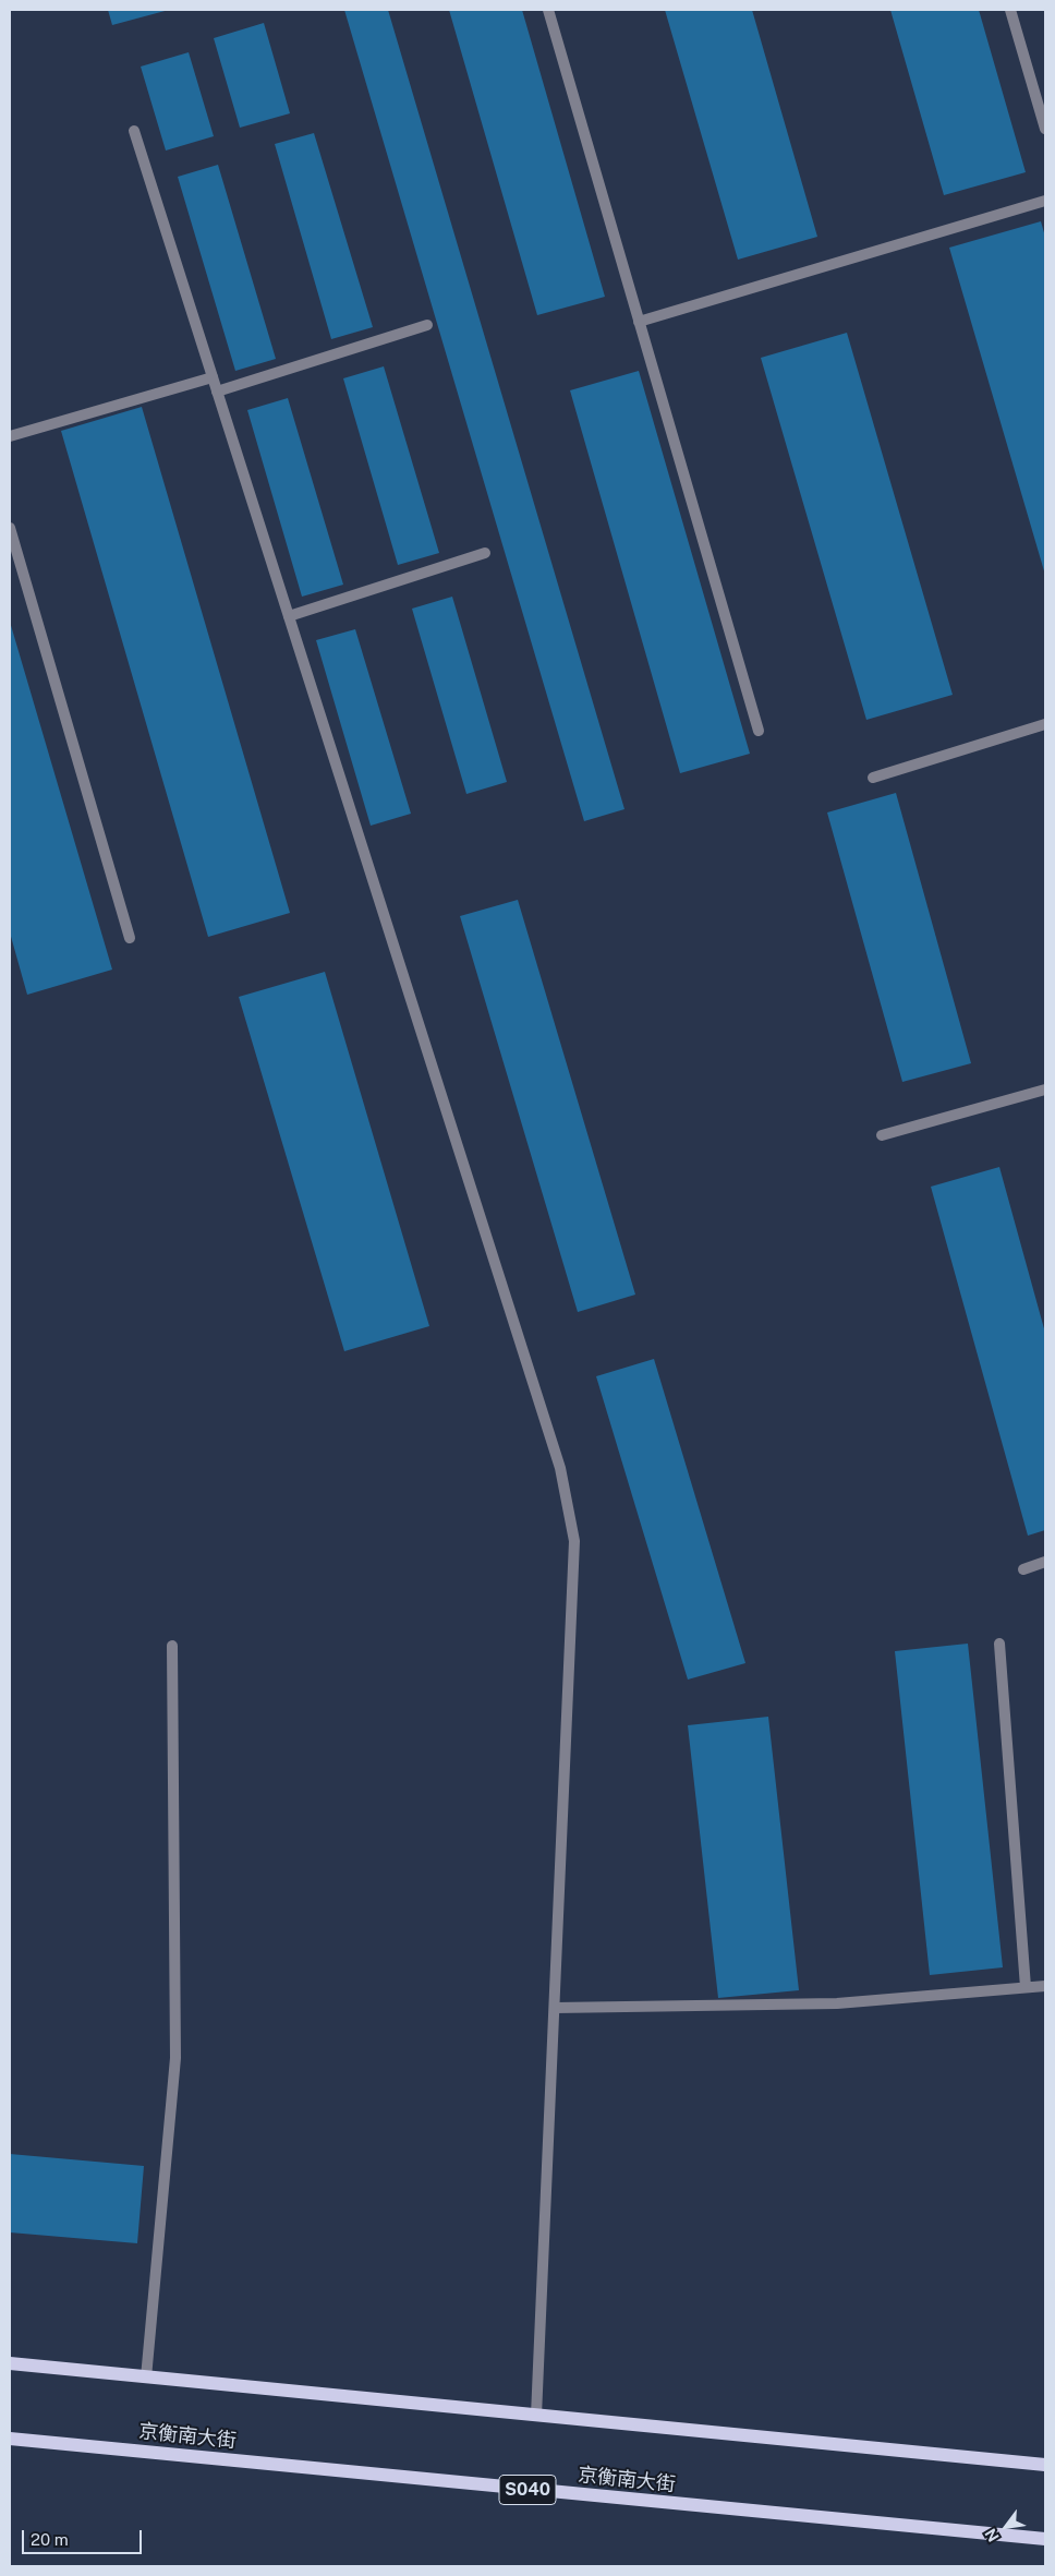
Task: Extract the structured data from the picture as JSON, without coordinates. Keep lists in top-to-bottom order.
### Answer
{
  "streets": {
    "main road": ["京衡南大街", "S040"]
  },
  "scale_bar": "20 m",
  "north": "bottom left"
}
